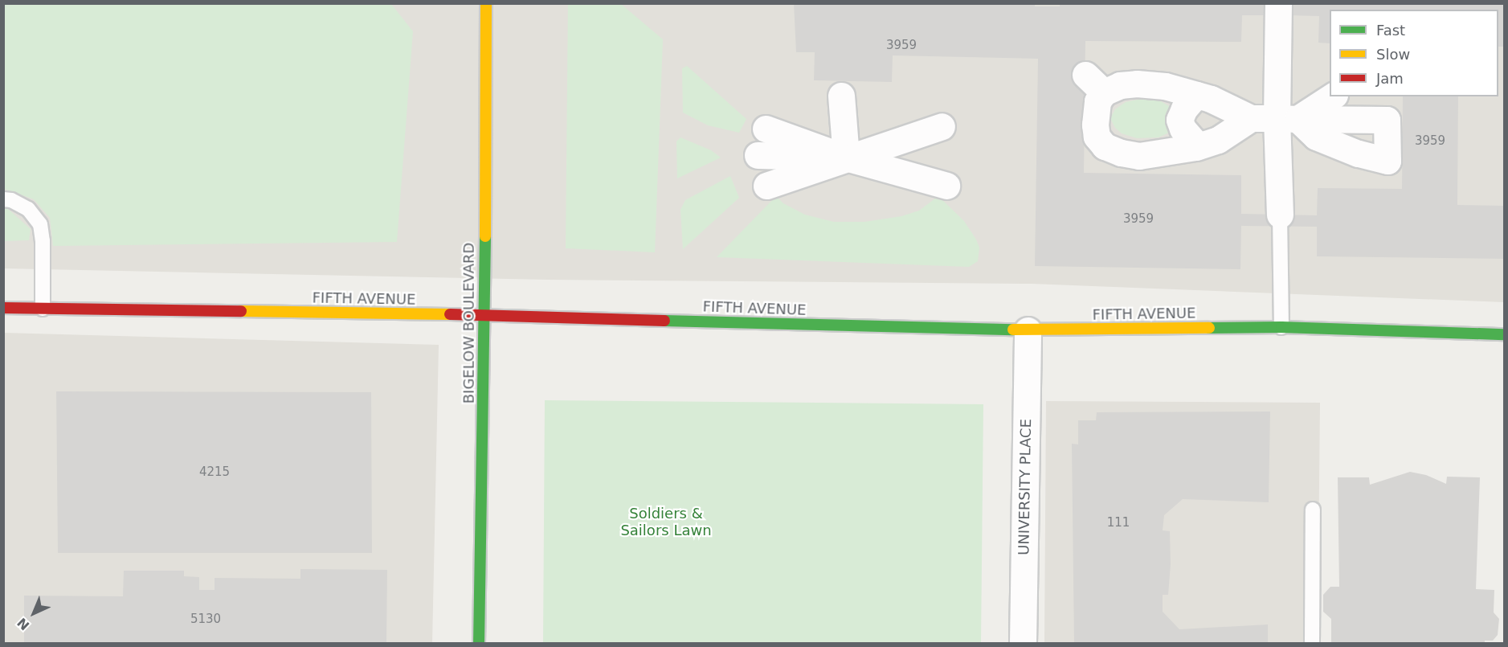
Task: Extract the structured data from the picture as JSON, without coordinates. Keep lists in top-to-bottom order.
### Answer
{
  "streets": {
    "main road": ["FIFTH AVENUE", "BIGELOW BOULEVARD"],
    "street": ["UNIVERSITY PLACE"]
  },
  "crossings": [
    ["FIFTH AVENUE", "BIGELOW BOULEVARD"],
    ["FIFTH AVENUE", "UNIVERSITY PLACE"]
  ],
  "parks": ["Soldiers & Sailors Lawn"],
  "house_numbers": [
    "3959",
    "3959",
    "3959",
    "4215",
    "111",
    "5130"
  ],
  "legend": ["Fast", "Slow", "Jam"],
  "north": "bottom left"
}
